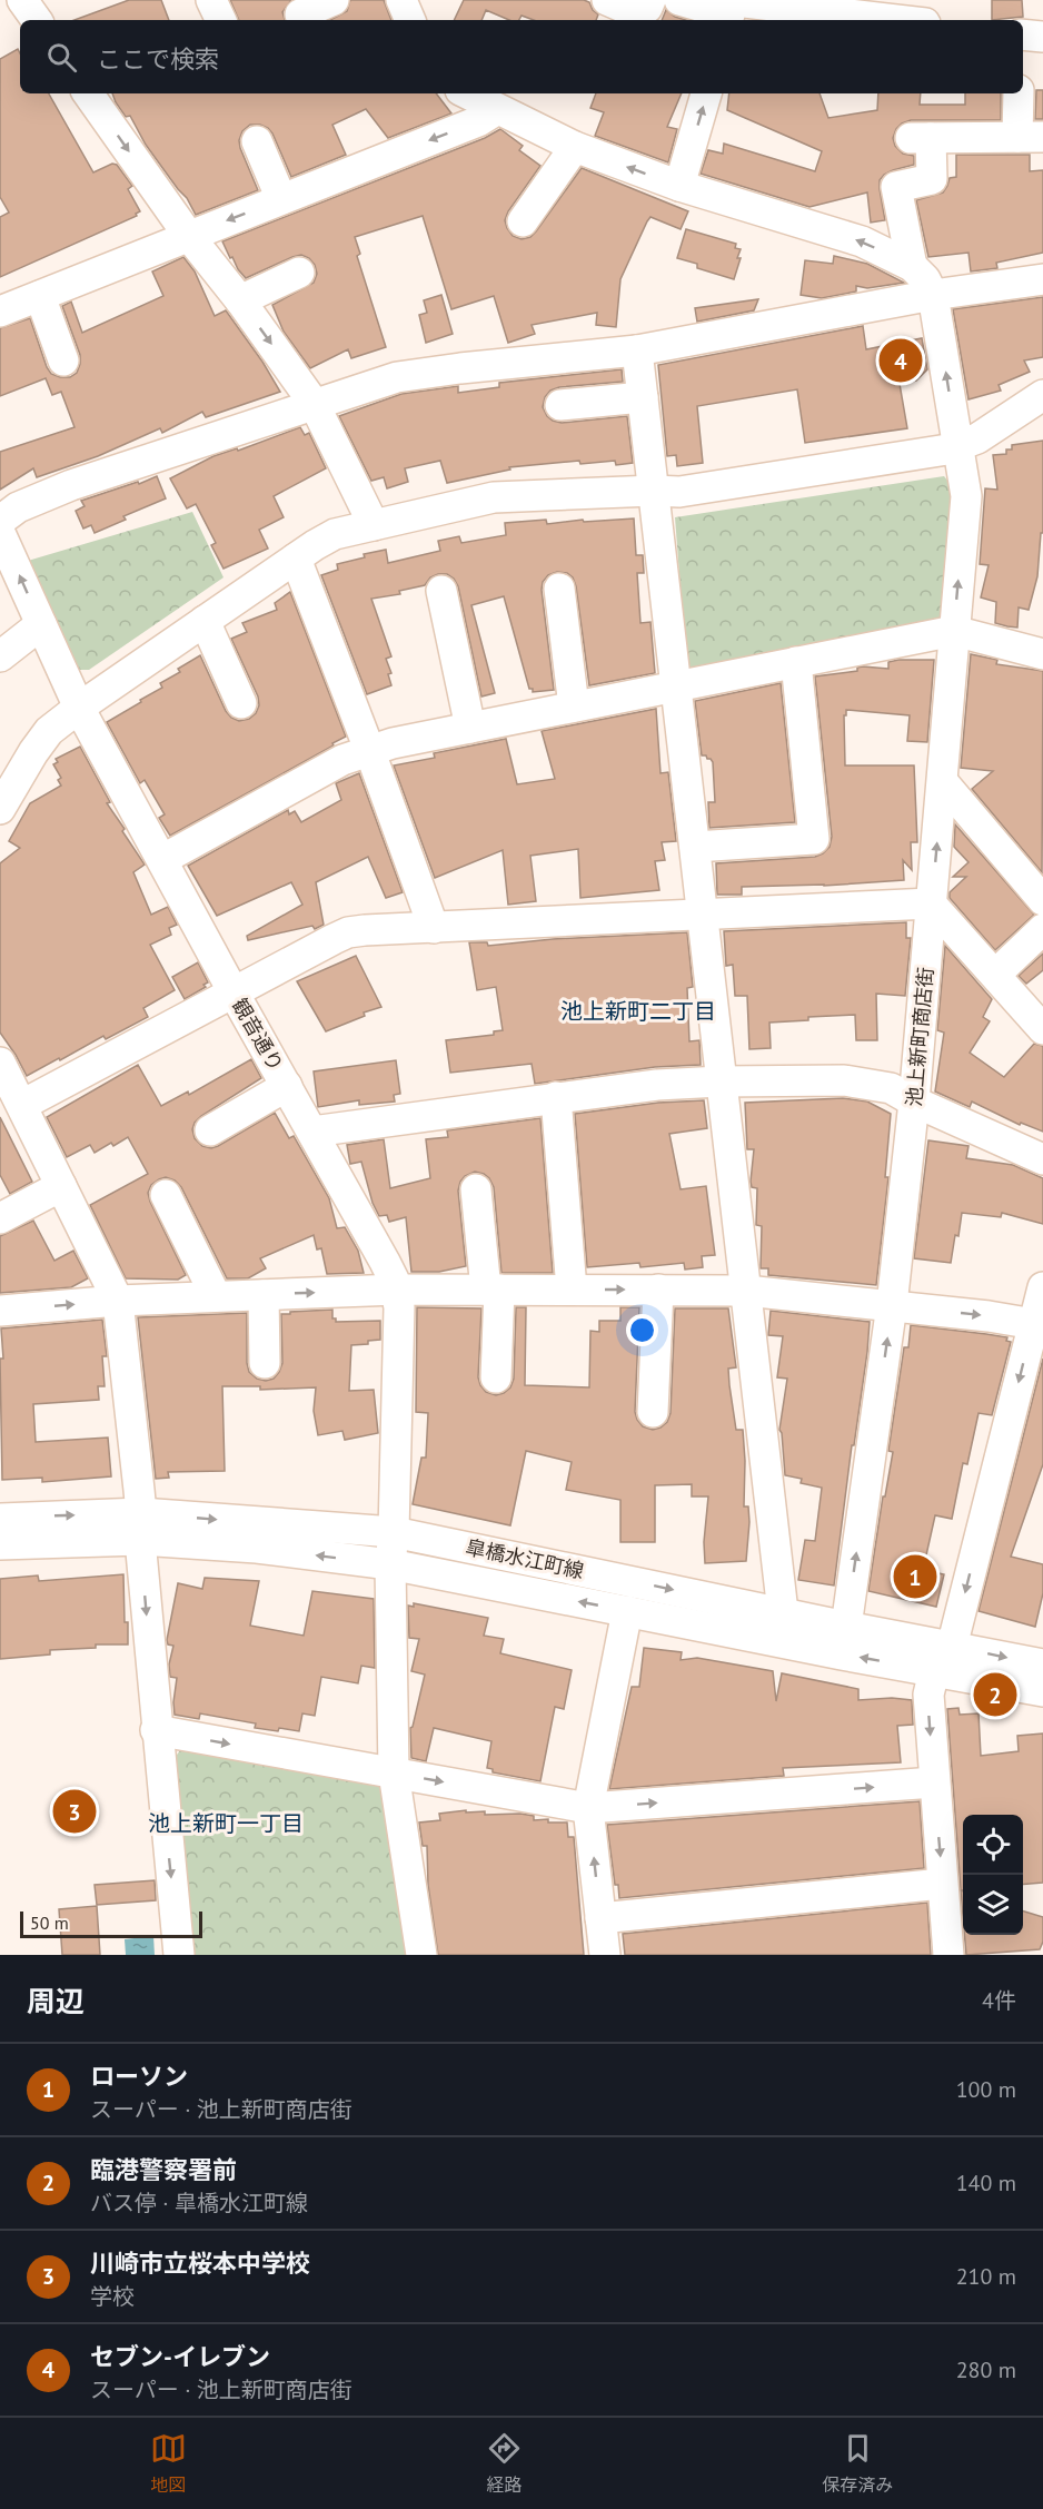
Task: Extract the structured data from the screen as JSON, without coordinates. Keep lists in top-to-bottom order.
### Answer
{
  "streets": {
    "street": ["観音通り", "池上新町商店街", "皐橋水江町線"]
  },
  "crossings": [
    ["観音通り", "皐橋水江町線"],
    ["池上新町商店街", "皐橋水江町線"]
  ],
  "districts": ["池上新町二丁目", "池上新町一丁目"],
  "scale_bar": "50 m",
  "page": {
    "search": "ここで検索",
    "pins": [
      "4",
      "1",
      "2",
      "3"
    ],
    "scale": "50 m",
    "heading": ["周辺", "4件"],
    "list": [
      {
        "mark": "1",
        "name": "ローソン",
        "note": "スーパー · 池上新町商店街",
        "value": "100 m"
      },
      {
        "mark": "2",
        "name": "臨港警察署前",
        "note": "バス停 · 皐橋水江町線",
        "value": "140 m"
      },
      {
        "mark": "3",
        "name": "川崎市立桜本中学校",
        "note": "学校",
        "value": "210 m"
      },
      {
        "mark": "4",
        "name": "セブン-イレブン",
        "note": "スーパー · 池上新町商店街",
        "value": "280 m"
      }
    ],
    "nav": ["地図", "経路", "保存済み"]
  }
}
